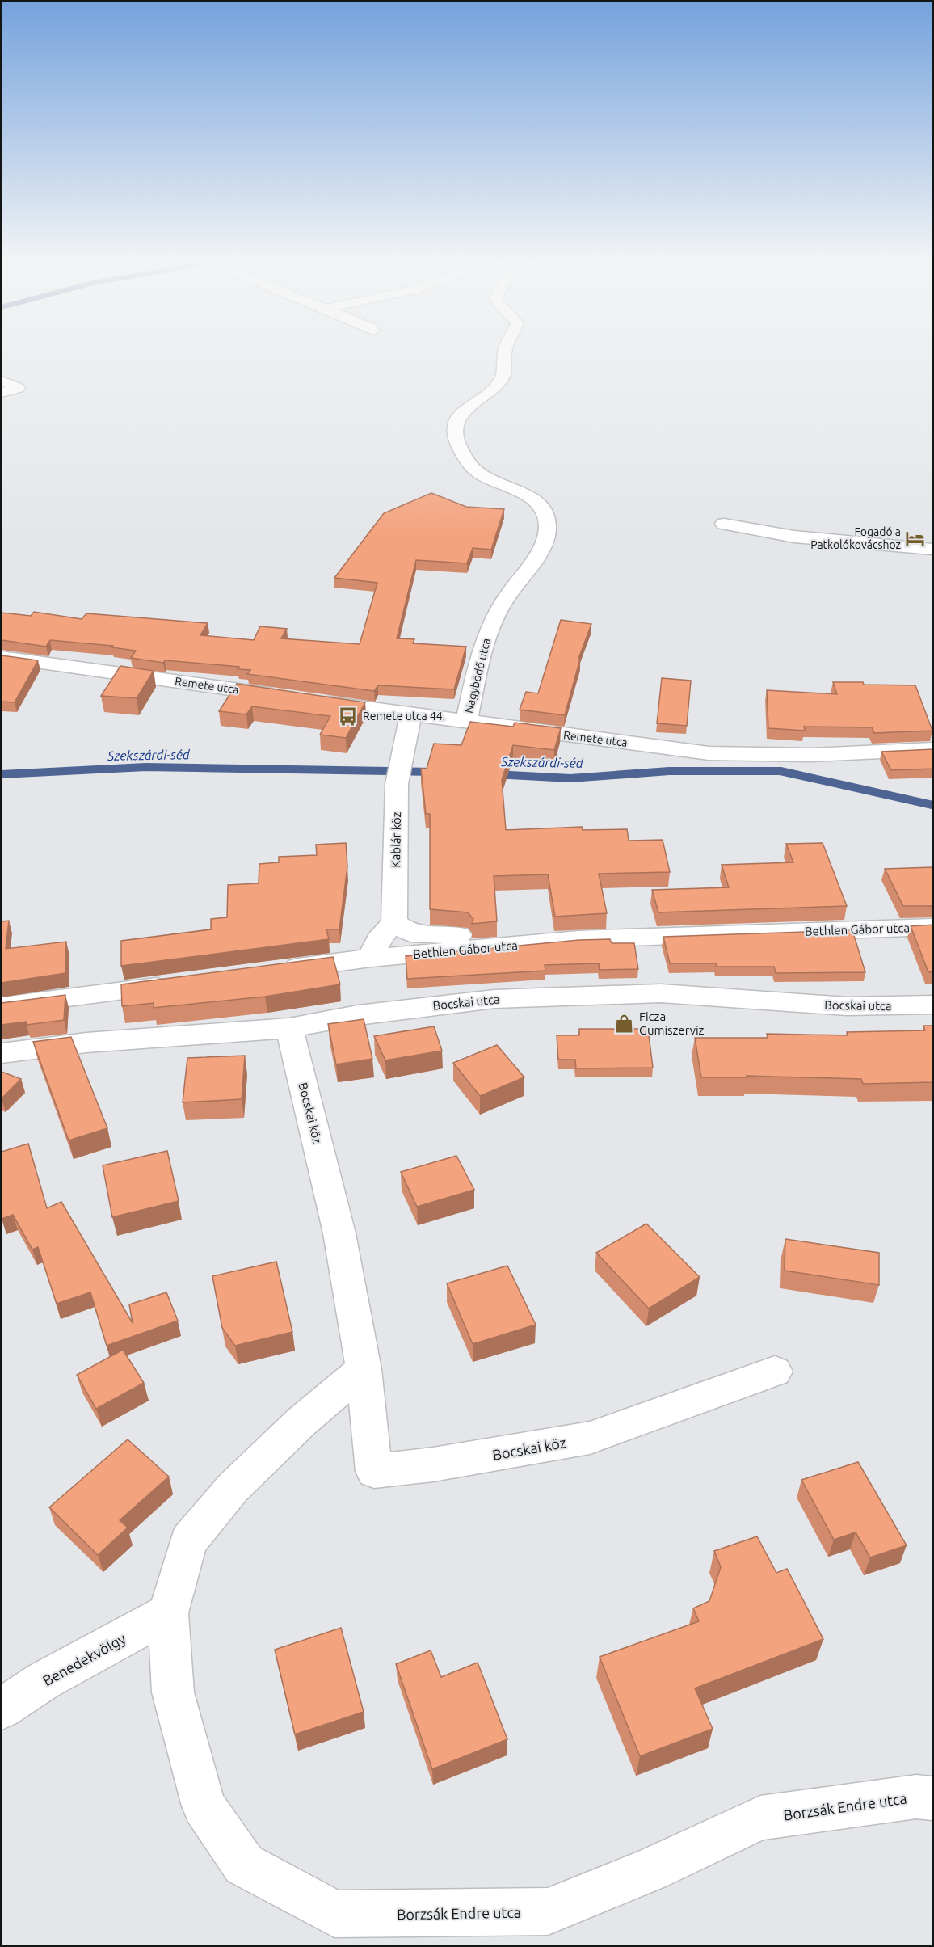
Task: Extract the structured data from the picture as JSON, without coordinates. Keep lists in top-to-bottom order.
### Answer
{
  "streets": {
    "street": [
      "Nagybödő utca",
      "Remete utca",
      "Kablár köz",
      "Bethlen Gábor utca",
      "Bocskai utca",
      "Bocskai köz",
      "Benedekvölgy",
      "Borzsák Endre utca"
    ]
  },
  "crossings": [
    ["Nagybödő utca", "Remete utca"],
    ["Remete utca", "Kablár köz"],
    ["Bocskai utca", "Bocskai köz"],
    ["Benedekvölgy", "Borzsák Endre utca"]
  ],
  "water": ["Szekszárdi-séd"],
  "places": {
    "hotel": ["Fogadó a Patkolókovácshoz"],
    "bus stop": ["Remete utca 44."],
    "shop": ["Ficza Gumiszerviz"]
  }
}
